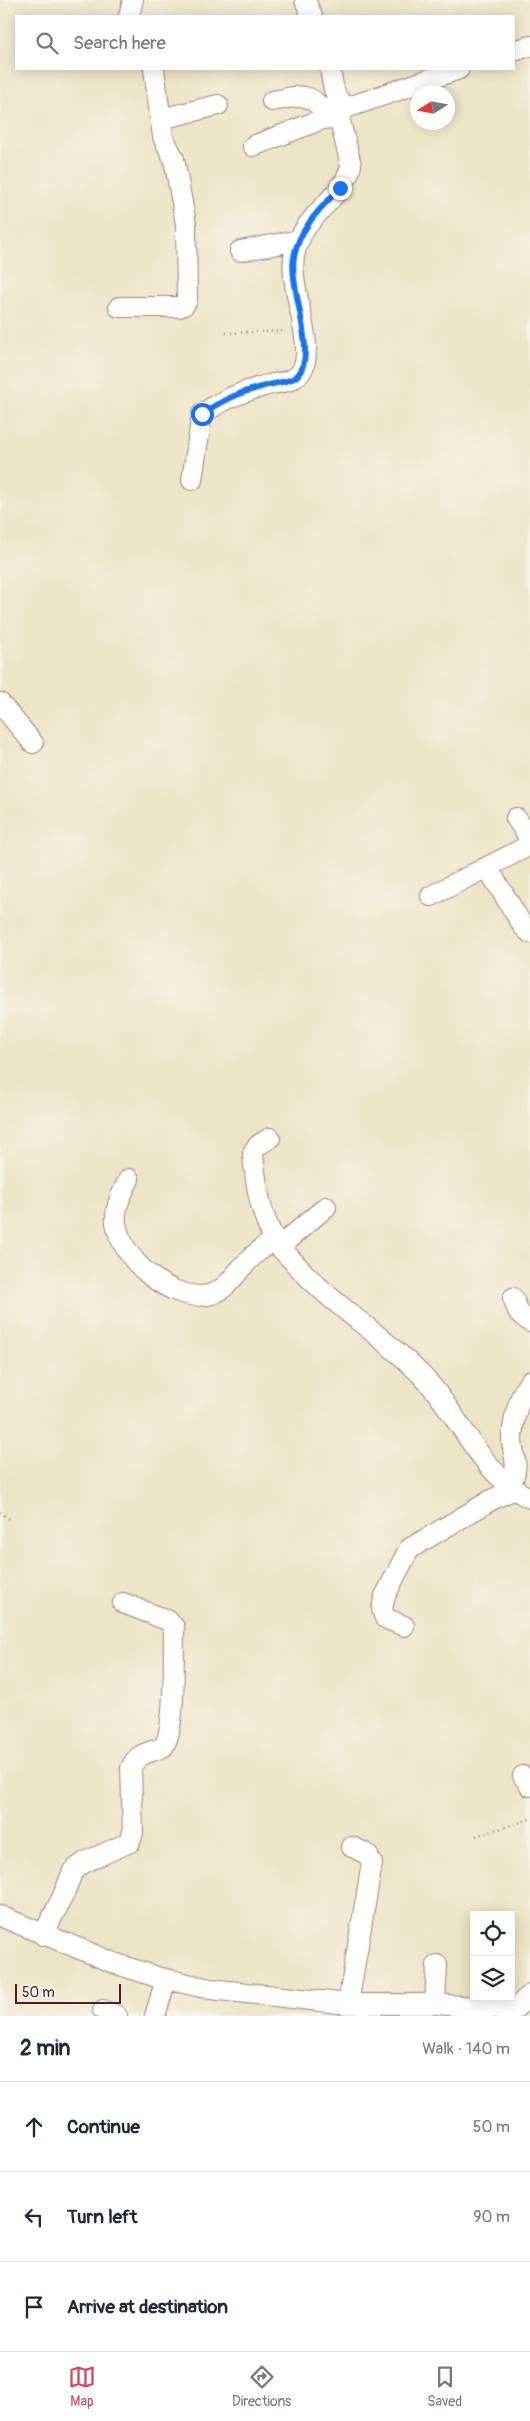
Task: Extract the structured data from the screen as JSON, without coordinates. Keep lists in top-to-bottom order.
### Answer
{
  "scale_bar": "50 m",
  "north": "left",
  "page": {
    "search": "Search here",
    "scale": "50 m",
    "heading": ["2 min", "Walk · 140 m"],
    "list": [
      ["Continue", "50 m"],
      ["Turn left", "90 m"],
      "Arrive at destination"
    ],
    "nav": ["Map", "Directions", "Saved"]
  }
}
